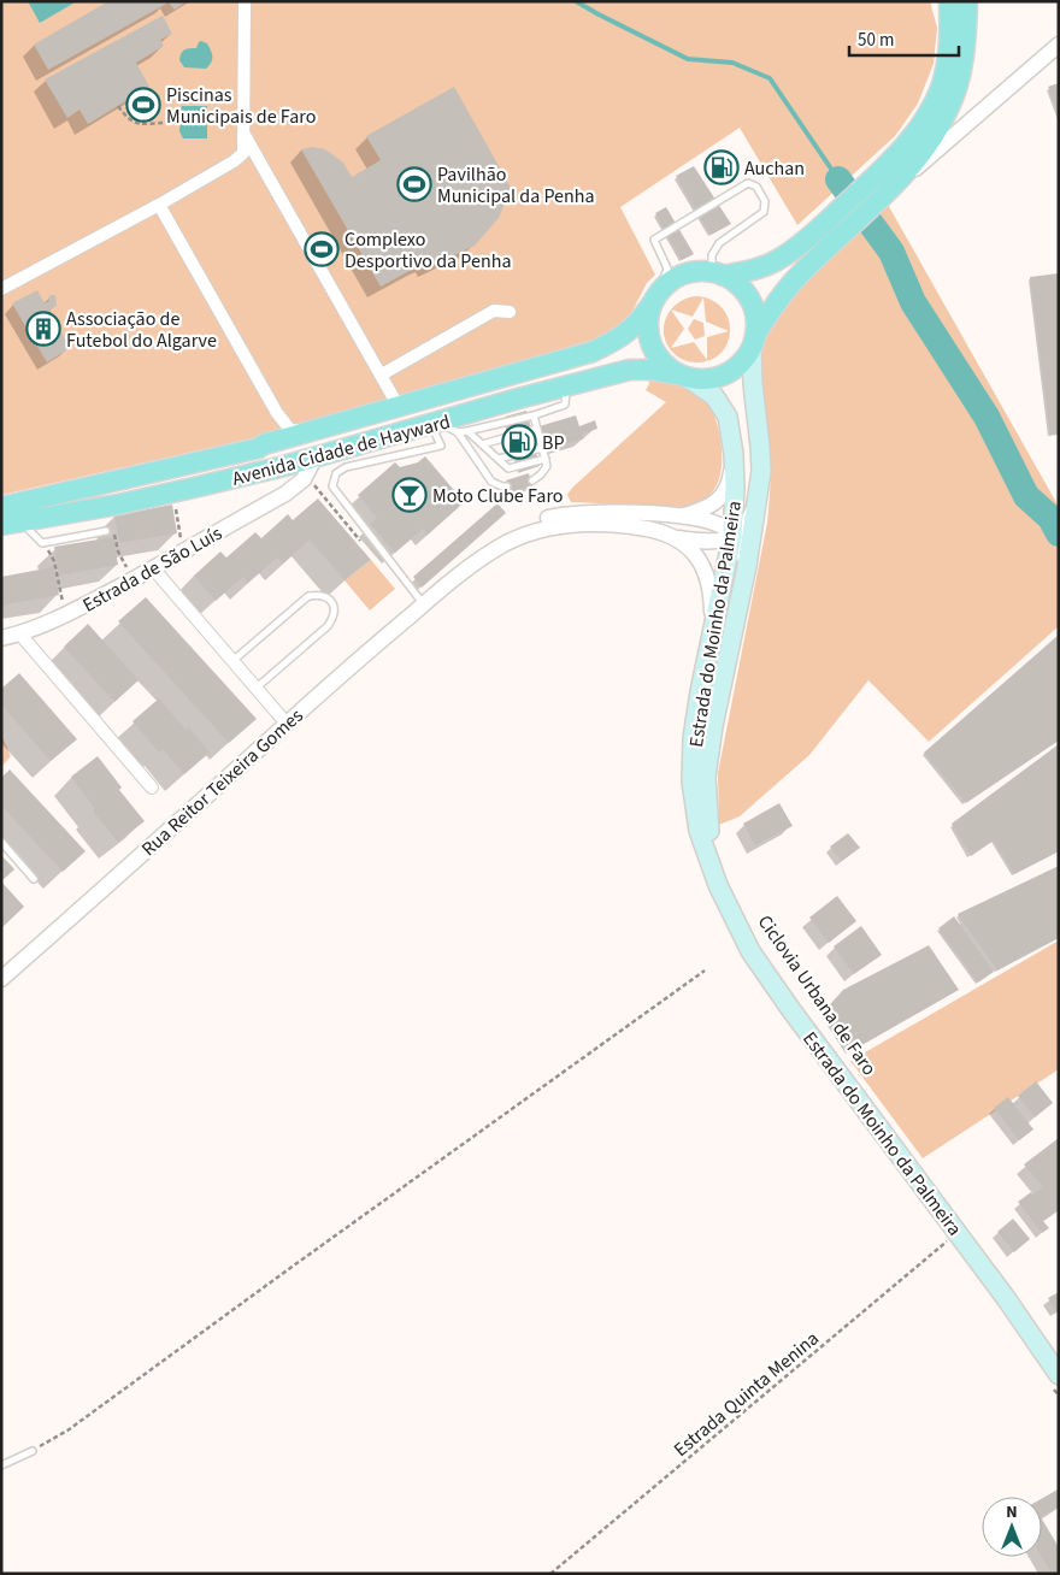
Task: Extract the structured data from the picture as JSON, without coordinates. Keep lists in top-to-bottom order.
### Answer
{
  "streets": {
    "main road": ["Avenida Cidade de Hayward", "Estrada do Moinho da Palmeira"],
    "street": ["Estrada de São Luís", "Rua Reitor Teixeira Gomes"],
    "path": ["Estrada Quinta Menina"]
  },
  "crossings": [
    ["Avenida Cidade de Hayward", "Estrada do Moinho da Palmeira"]
  ],
  "places": {
    "sports": ["Piscinas Municipais de Faro", "Pavilhão Municipal da Penha", "Complexo Desportivo da Penha"],
    "fuel station": ["Auchan", "BP"],
    "building": ["Associação de Futebol do Algarve"],
    "bar": ["Moto Clube Faro"]
  },
  "scale_bar": "50 m",
  "north": "top"
}
